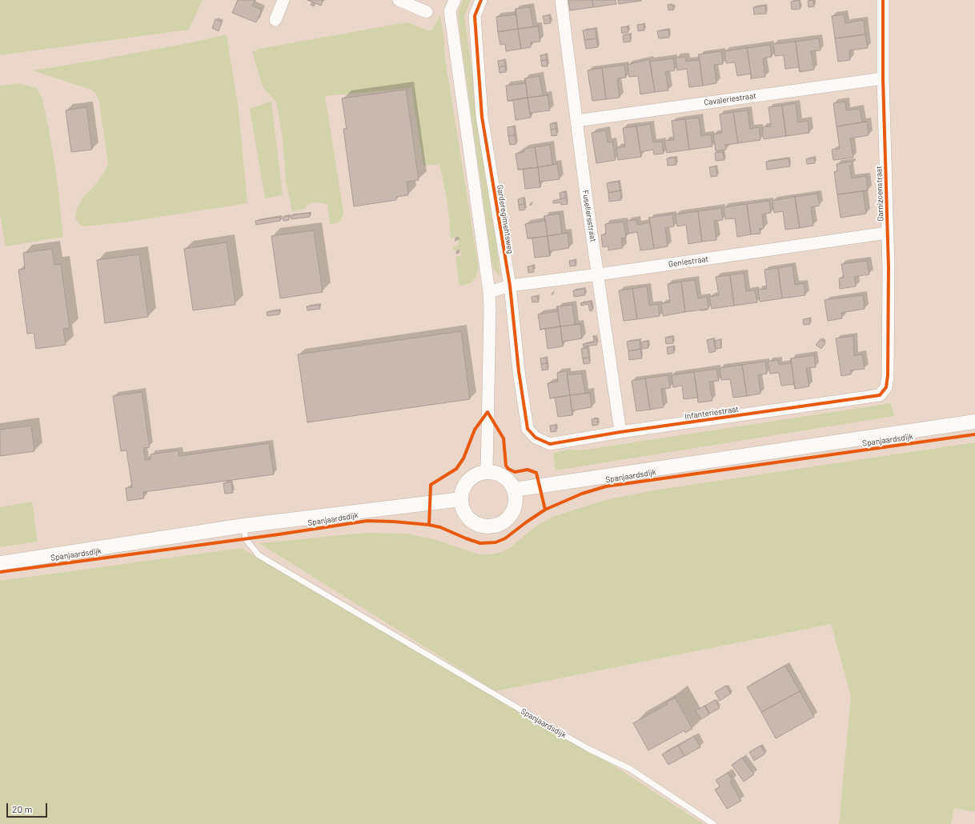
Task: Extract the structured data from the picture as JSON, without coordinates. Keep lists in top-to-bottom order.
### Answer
{
  "streets": {
    "street": [
      "Cavaleriestraat",
      "Garnizoenstraat",
      "Fuseliersstraat",
      "Garderegimentsweg",
      "Geniestraat",
      "Infanteriestraat",
      "Spanjaardsdijk"
    ]
  },
  "crossings": [
    ["Cavaleriestraat", "Garnizoenstraat"],
    ["Cavaleriestraat", "Fuseliersstraat"],
    ["Garnizoenstraat", "Geniestraat"],
    ["Garnizoenstraat", "Infanteriestraat"],
    ["Fuseliersstraat", "Geniestraat"],
    ["Fuseliersstraat", "Infanteriestraat"],
    ["Garderegimentsweg", "Geniestraat"],
    ["Garderegimentsweg", "Infanteriestraat"]
  ],
  "scale_bar": "20 m"
}
